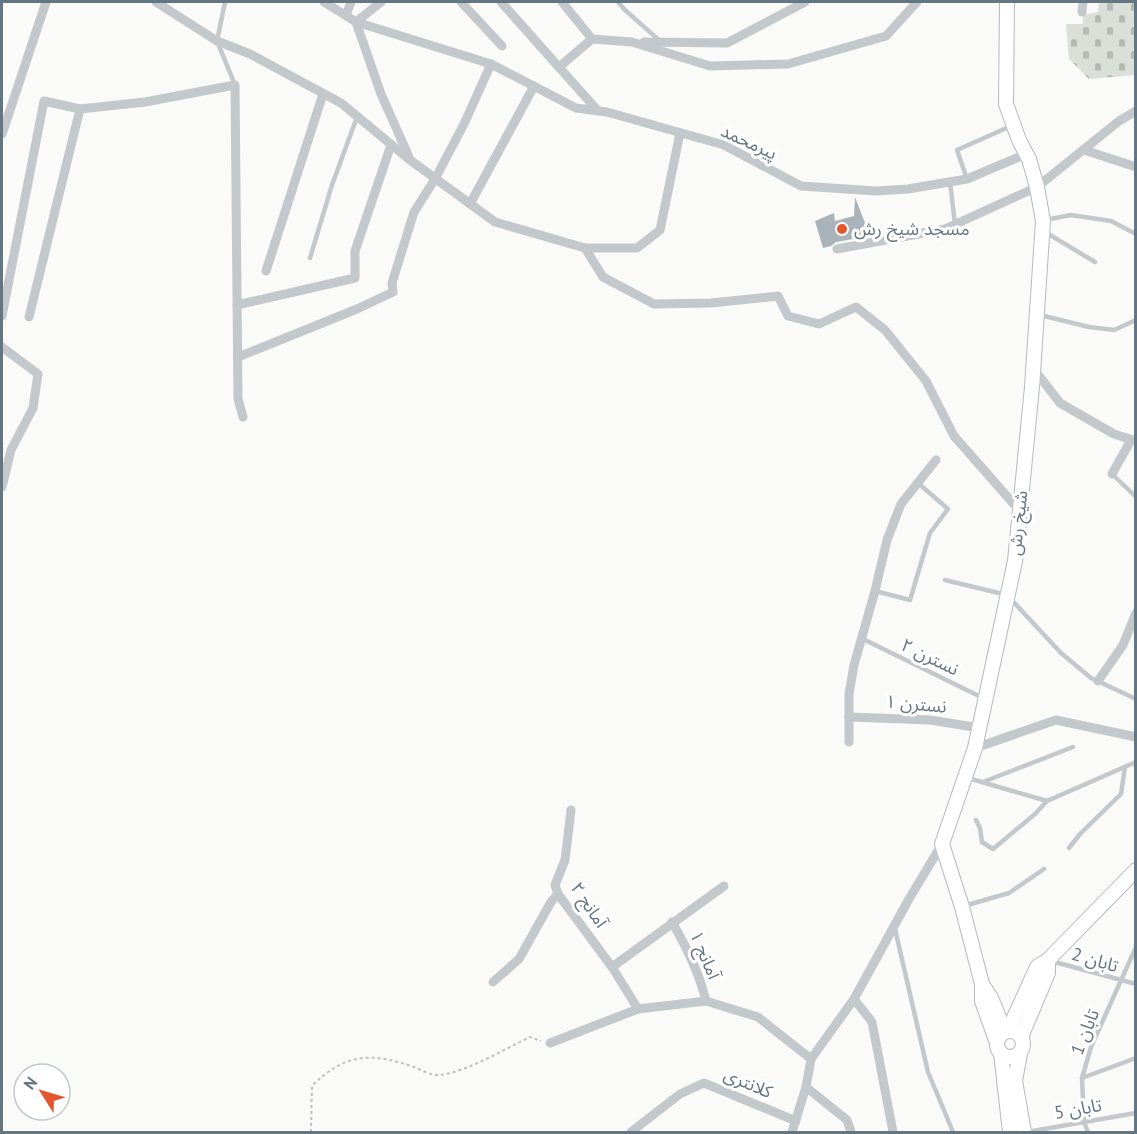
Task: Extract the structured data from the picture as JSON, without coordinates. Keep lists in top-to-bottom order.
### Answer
{
  "streets": {
    "street": [
      "پیرمحمد",
      "شیخ رش",
      "نسترن ۱",
      "آمانج ۲",
      "آمانج ۱",
      "کلانتری"
    ],
    "lane": [
      "نسترن ۲",
      "تابان 2",
      "تابان 1",
      "تابان 5"
    ]
  },
  "crossings": [
    ["پیرمحمد", "شیخ رش"],
    ["شیخ رش", "نسترن ۲"],
    ["شیخ رش", "نسترن ۱"],
    ["تابان 2", "تابان 1"],
    ["تابان 1", "تابان 5"]
  ],
  "places": ["مسجد شیخ رش"],
  "north": "top left"
}
